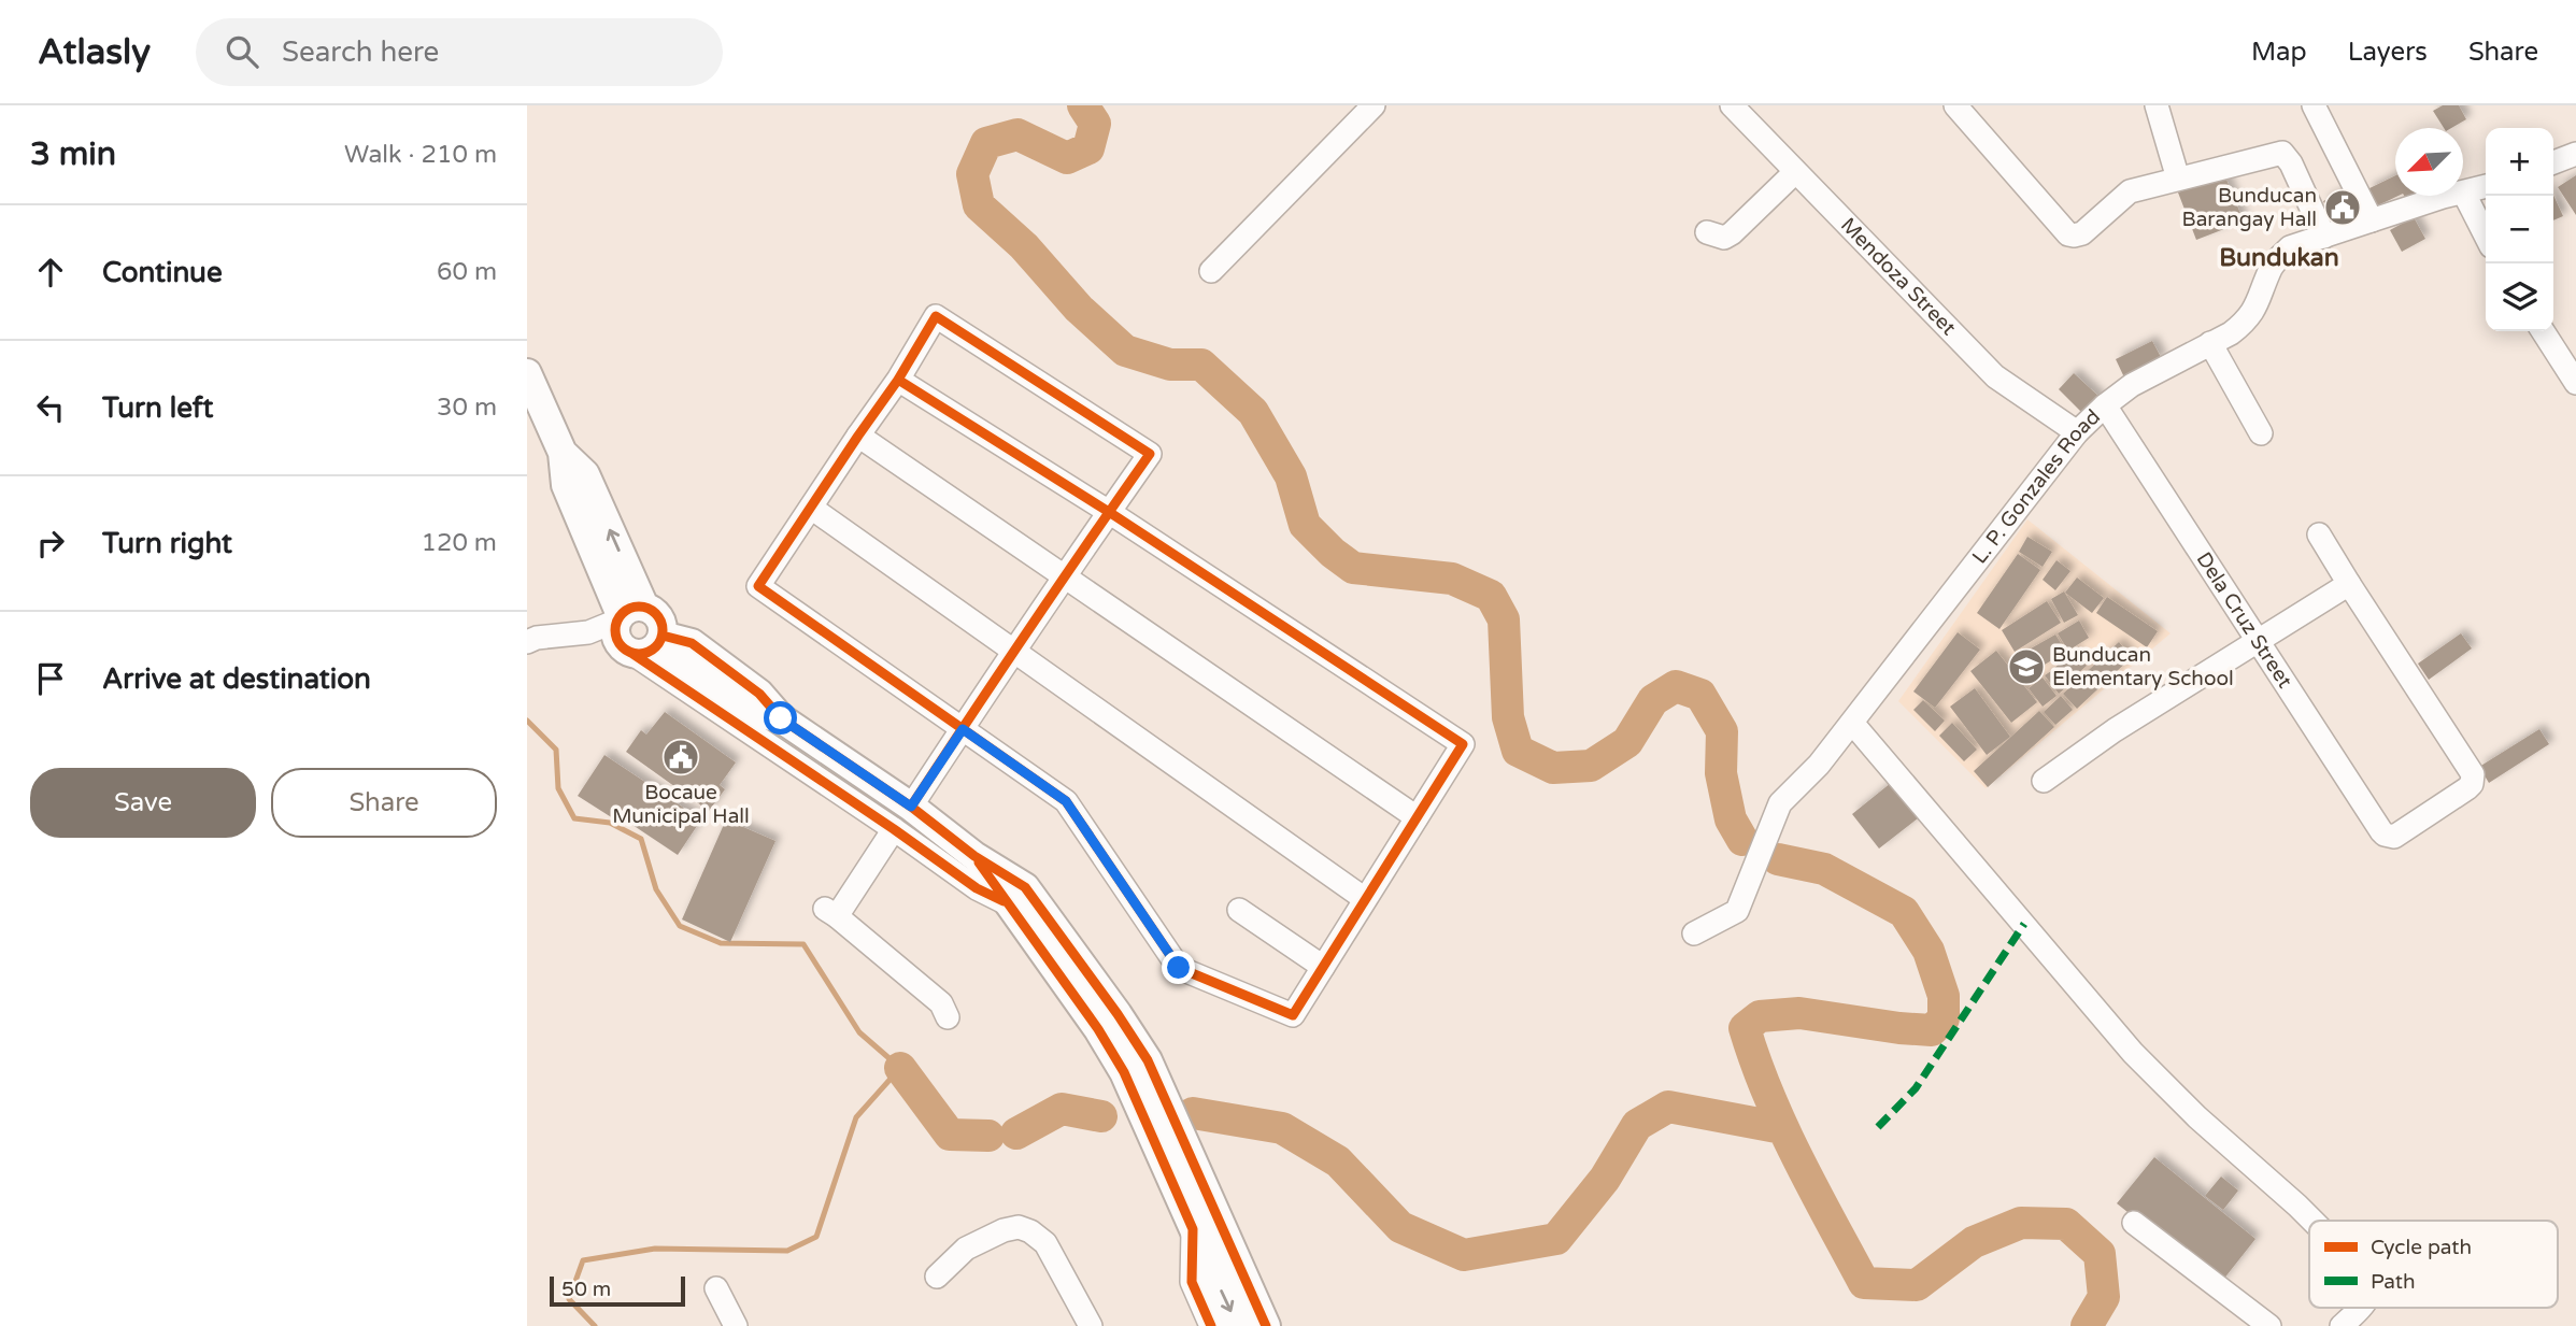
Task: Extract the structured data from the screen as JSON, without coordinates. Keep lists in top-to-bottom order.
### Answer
{
  "streets": {
    "street": ["Mendoza Street", "L. P. Gonzales Road", "Dela Cruz Street"]
  },
  "crossings": [
    ["Mendoza Street", "L. P. Gonzales Road"],
    ["L. P. Gonzales Road", "Dela Cruz Street"]
  ],
  "districts": ["Bundukan"],
  "places": {
    "public building": ["Bunducan Barangay Hall", "Bocaue Municipal Hall"],
    "school or university": ["Bunducan Elementary School"]
  },
  "legend": ["Cycle path", "Path"],
  "scale_bar": "50 m",
  "north": "bottom left",
  "page": {
    "header": "Atlasly",
    "search": "Search here",
    "nav": ["Map", "Layers", "Share"],
    "heading": ["3 min", "Walk · 210 m"],
    "map_buttons": ["+", "−"],
    "list": [
      ["Continue", "60 m"],
      ["Turn left", "30 m"],
      ["Turn right", "120 m"],
      "Arrive at destination"
    ],
    "buttons": ["Save", "Share"],
    "scale": "50 m"
  }
}
